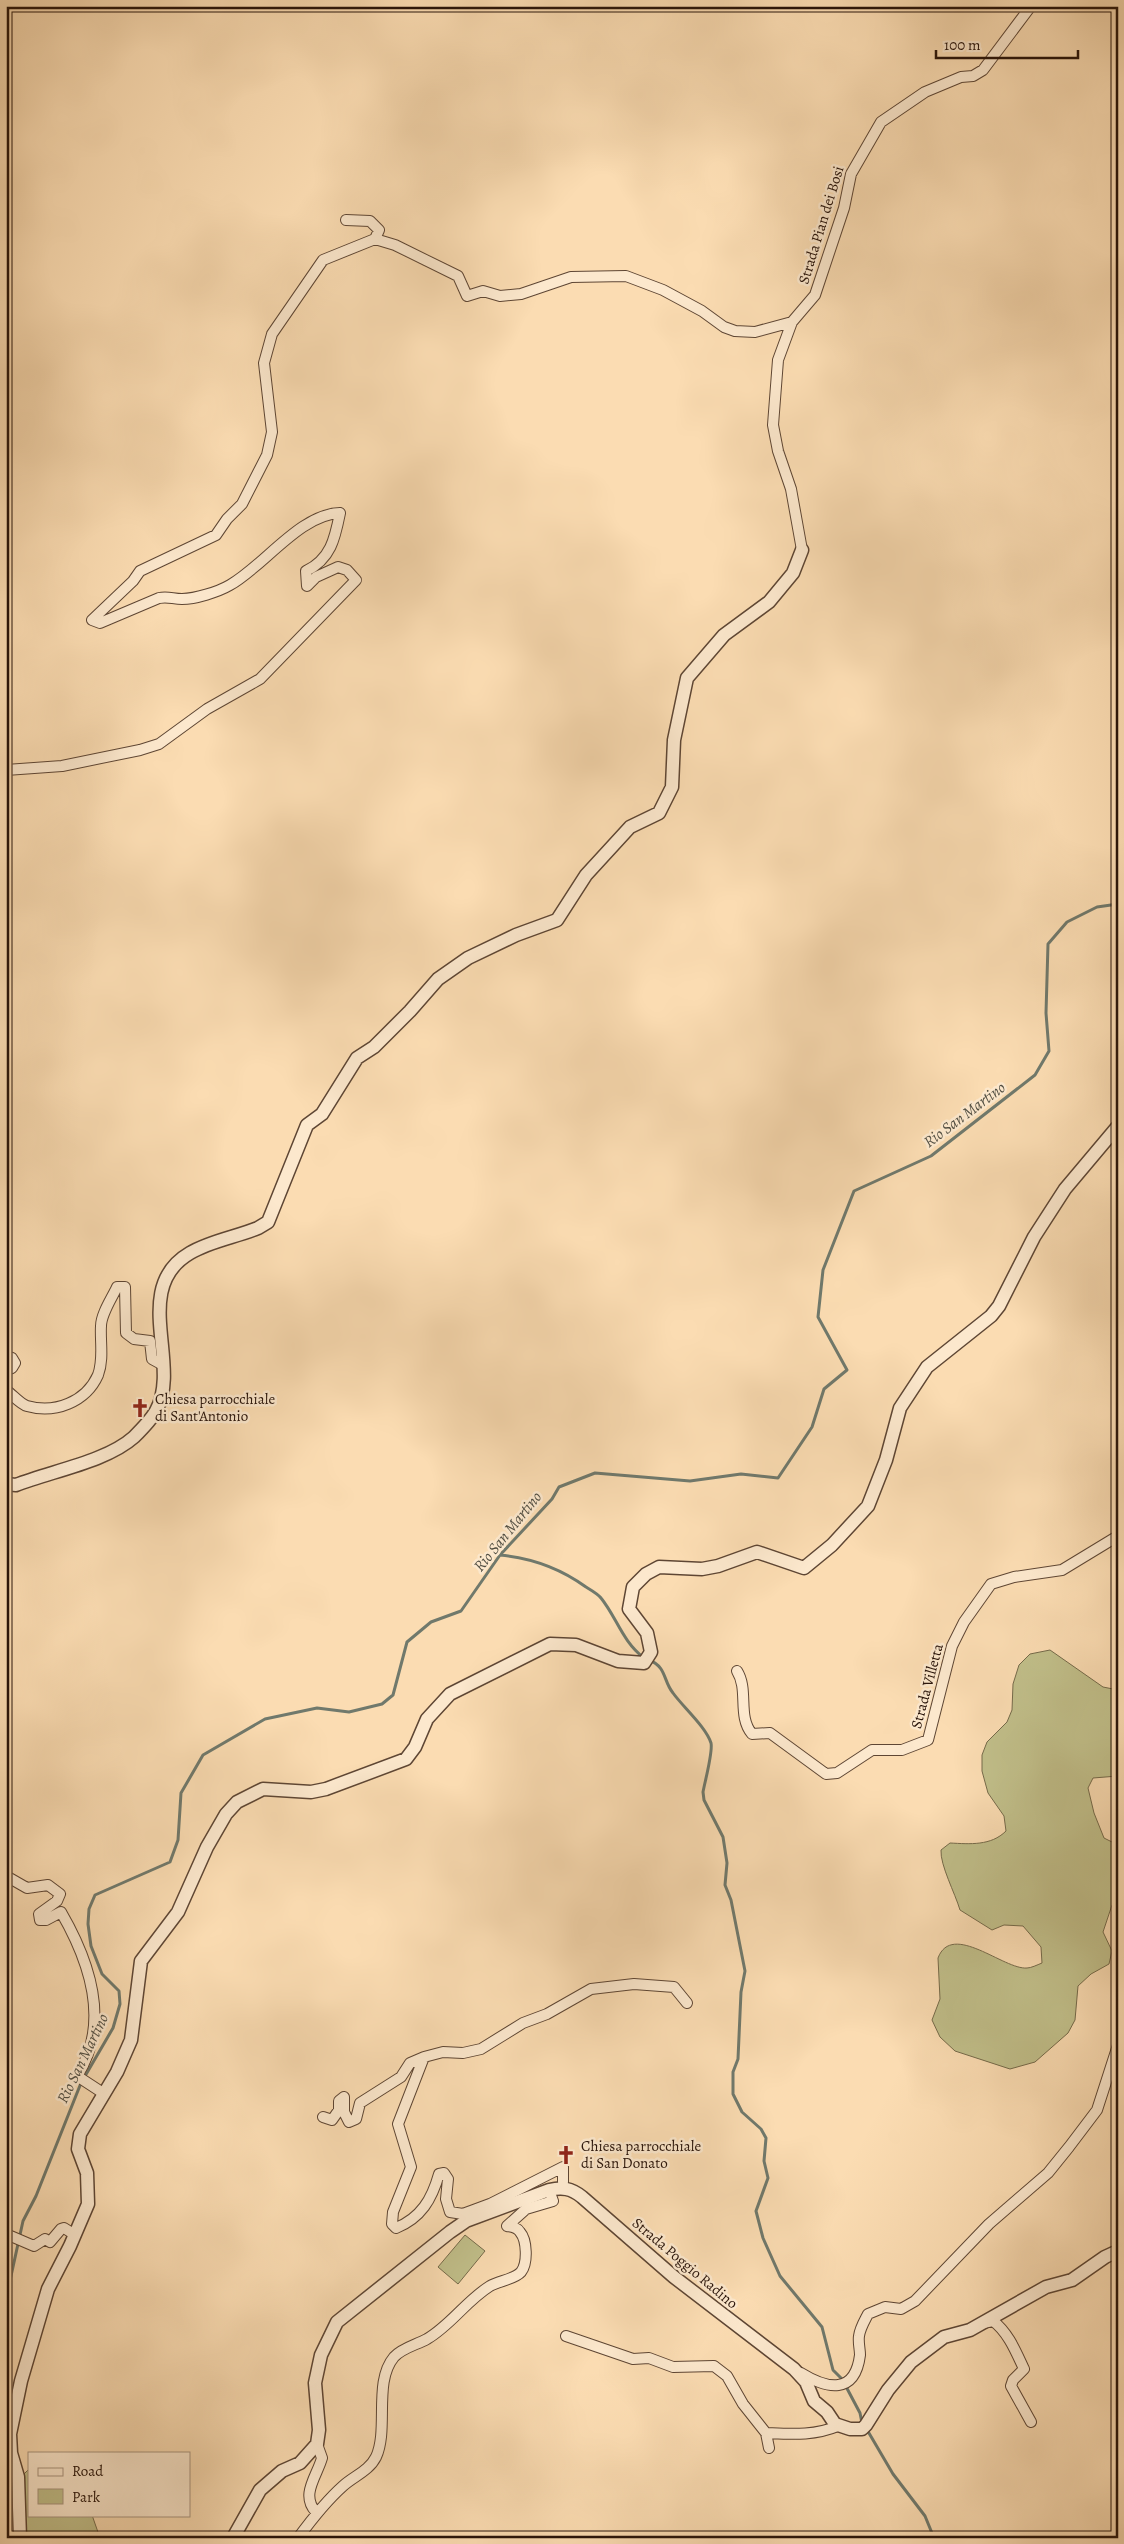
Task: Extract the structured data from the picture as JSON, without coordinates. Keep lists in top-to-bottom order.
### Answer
{
  "streets": {
    "street": ["Strada Pian dei Bosi", "Strada Villetta", "Strada Poggio Radino"]
  },
  "water": ["Rio San Martino"],
  "places": {
    "church": ["Chiesa parrocchiale di Sant'Antonio", "Chiesa parrocchiale di San Donato"]
  },
  "legend": ["Road", "Park"],
  "scale_bar": "100 m"
}
